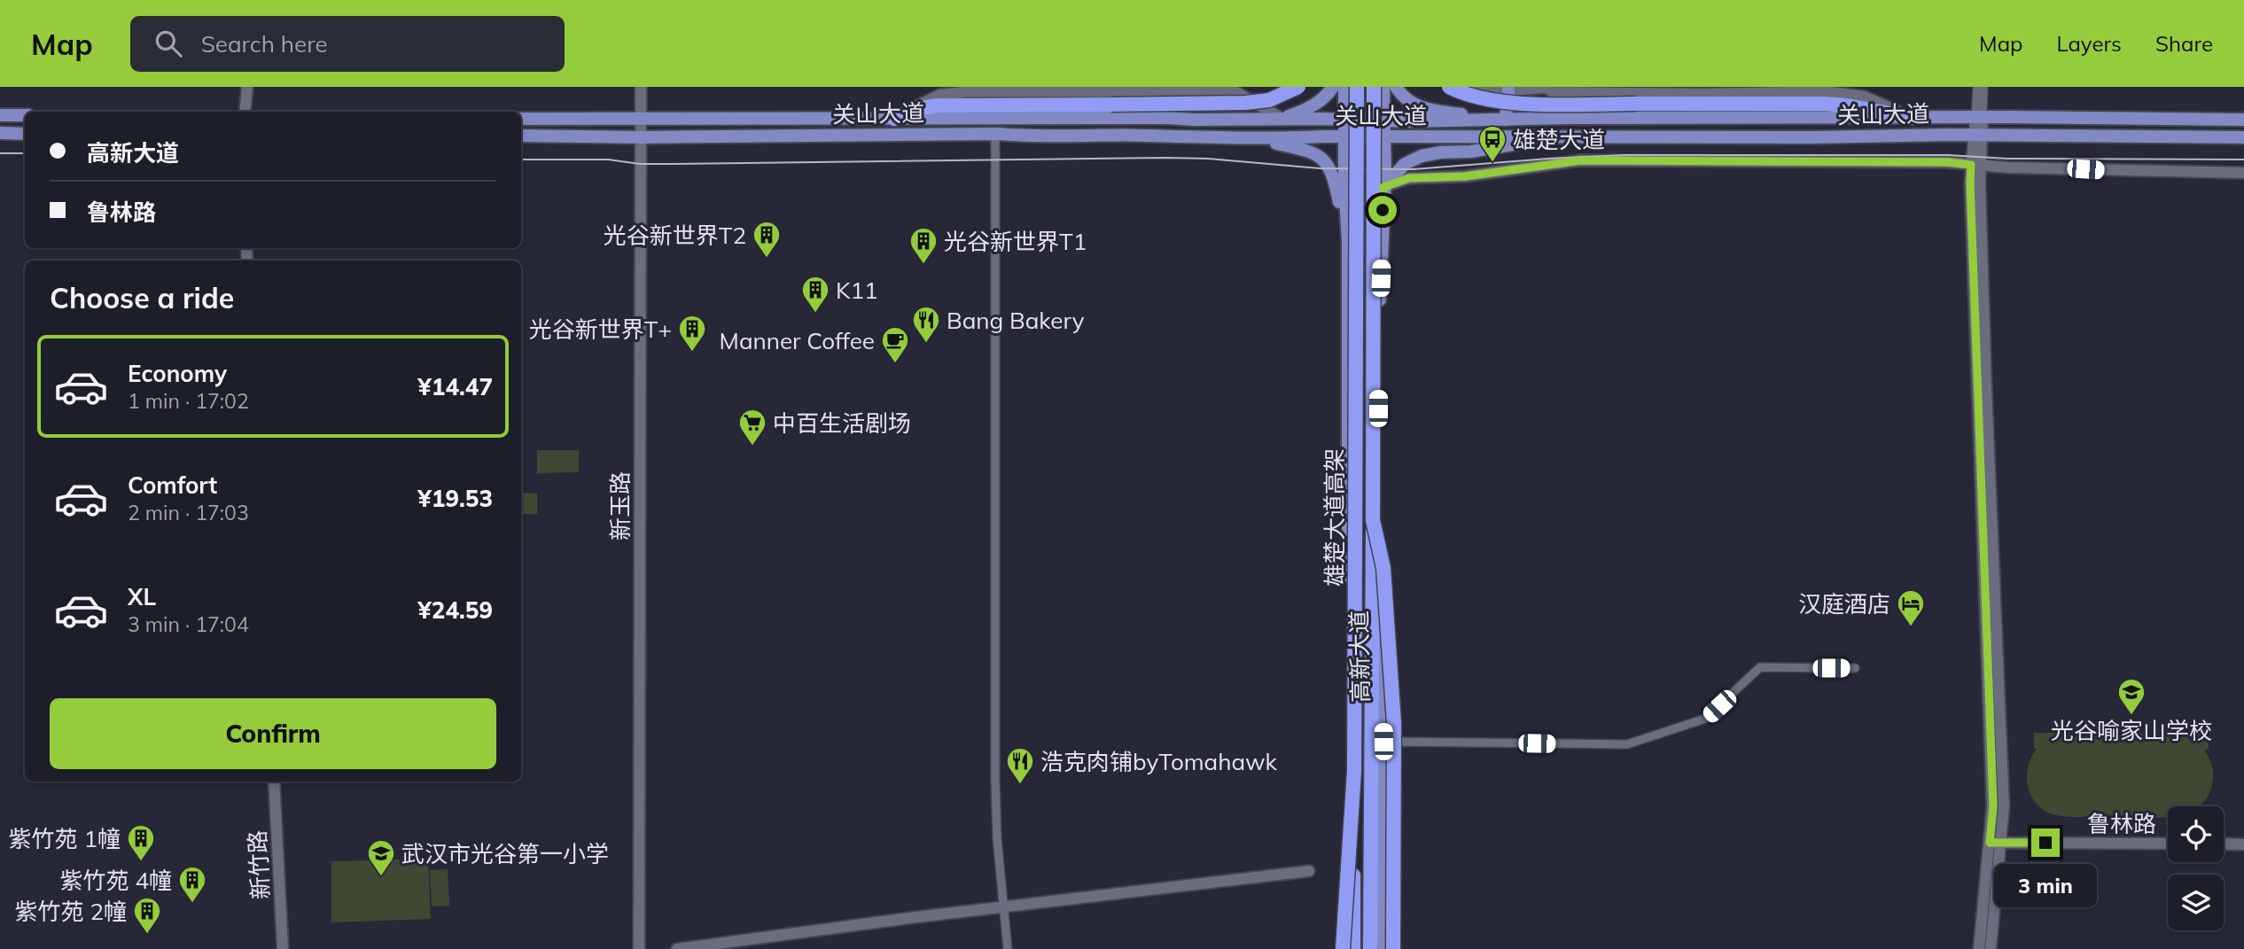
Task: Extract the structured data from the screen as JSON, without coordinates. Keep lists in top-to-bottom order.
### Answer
{
  "streets": {
    "highway": ["雄楚大道高架"],
    "main road": [
      "关山大道",
      "新玉路",
      "高新大道",
      "鲁林路",
      "新竹路"
    ]
  },
  "crossings": [
    ["关山大道", "新玉路"],
    ["关山大道", "高新大道"],
    ["雄楚大道高架", "高新大道"]
  ],
  "places": {
    "bus stop": ["雄楚大道"],
    "building": [
      "光谷新世界T2",
      "光谷新世界T1",
      "K11",
      "光谷新世界T+",
      "紫竹苑 1幢",
      "紫竹苑 4幢",
      "紫竹苑 2幢"
    ],
    "restaurant": ["Bang Bakery", "浩克肉铺byTomahawk"],
    "cafe": ["Manner Coffee"],
    "supermarket": ["中百生活剧场"],
    "hotel": ["汉庭酒店"],
    "school or university": ["光谷喻家山学校", "武汉市光谷第一小学"]
  },
  "page": {
    "header": "Map",
    "search": "Search here",
    "nav": ["Map", "Layers", "Share"],
    "banner": ["高新大道", "鲁林路"],
    "heading": "Choose a ride",
    "list": [
      {
        "name": "Economy",
        "note": "1 min · 17:02",
        "value": "¥14.47"
      },
      {
        "name": "Comfort",
        "note": "2 min · 17:03",
        "value": "¥19.53"
      },
      {
        "name": "XL",
        "note": "3 min · 17:04",
        "value": "¥24.59"
      }
    ],
    "buttons": "Confirm",
    "bubble": "3 min"
  }
}
